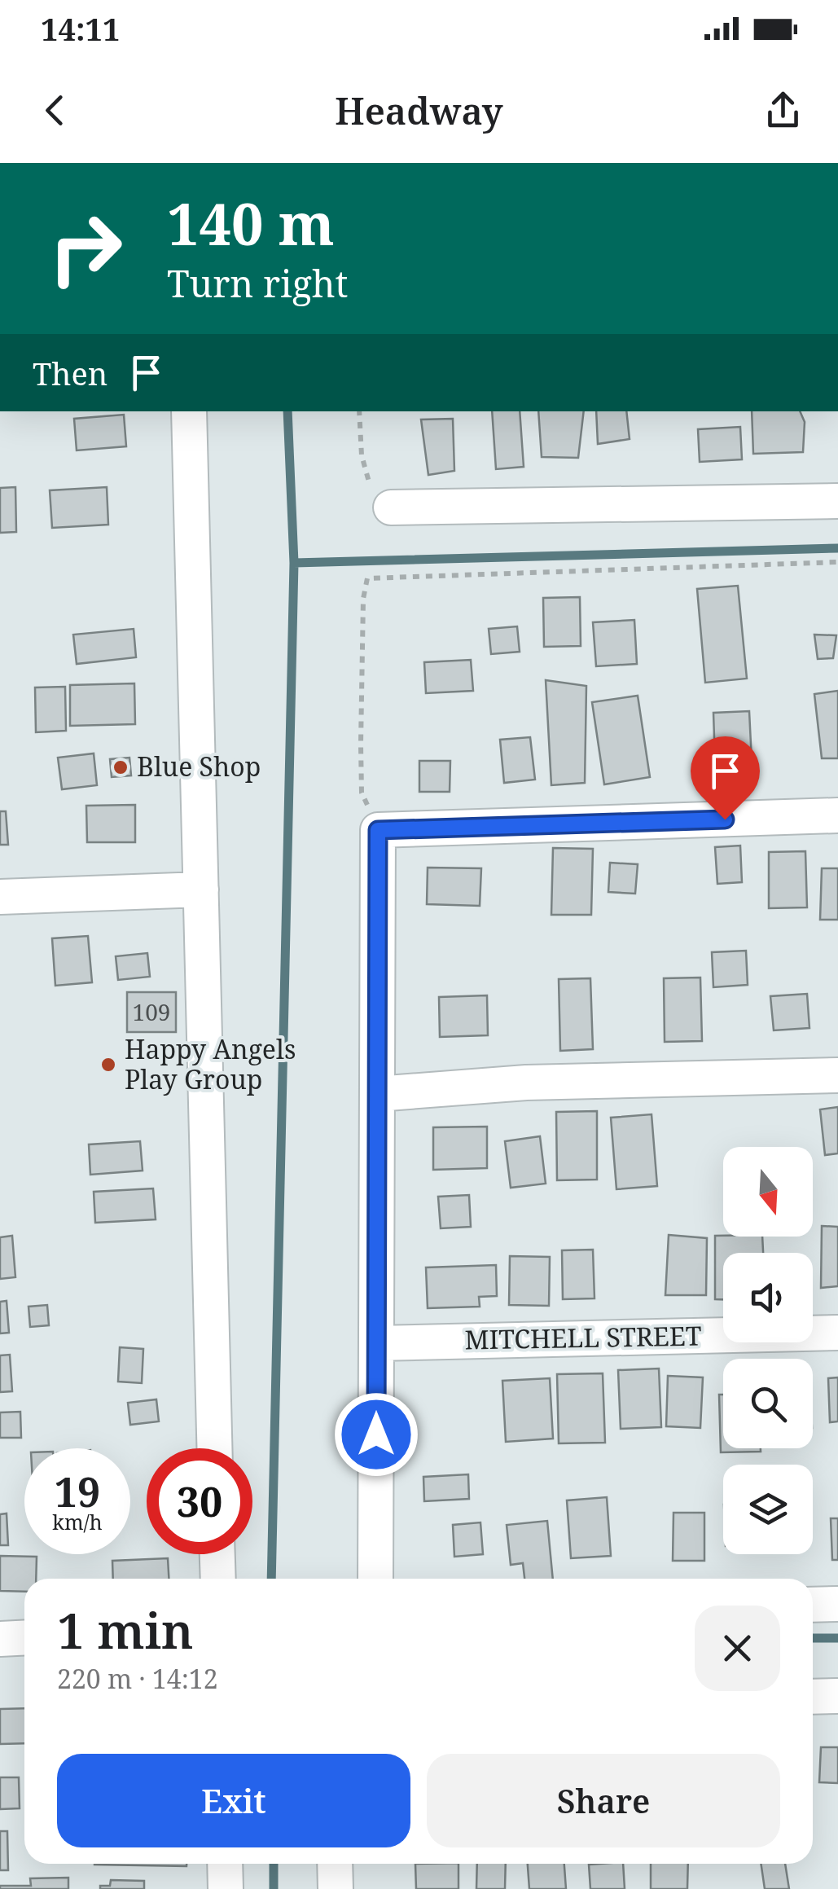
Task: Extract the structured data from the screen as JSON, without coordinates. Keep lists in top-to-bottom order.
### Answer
{
  "streets": {
    "street": ["MITCHELL STREET"]
  },
  "places": ["Blue Shop", "Happy Angels Play Group"],
  "house_numbers": ["109"],
  "north": "bottom",
  "page": {
    "status": "14:11",
    "header": "Headway",
    "turn": ["140 m", "Turn right"],
    "then": "Then",
    "speed": "19 km/h",
    "limit": "30",
    "heading": ["1 min", "220 m · 14:12"],
    "buttons": ["Exit", "Share"]
  }
}
